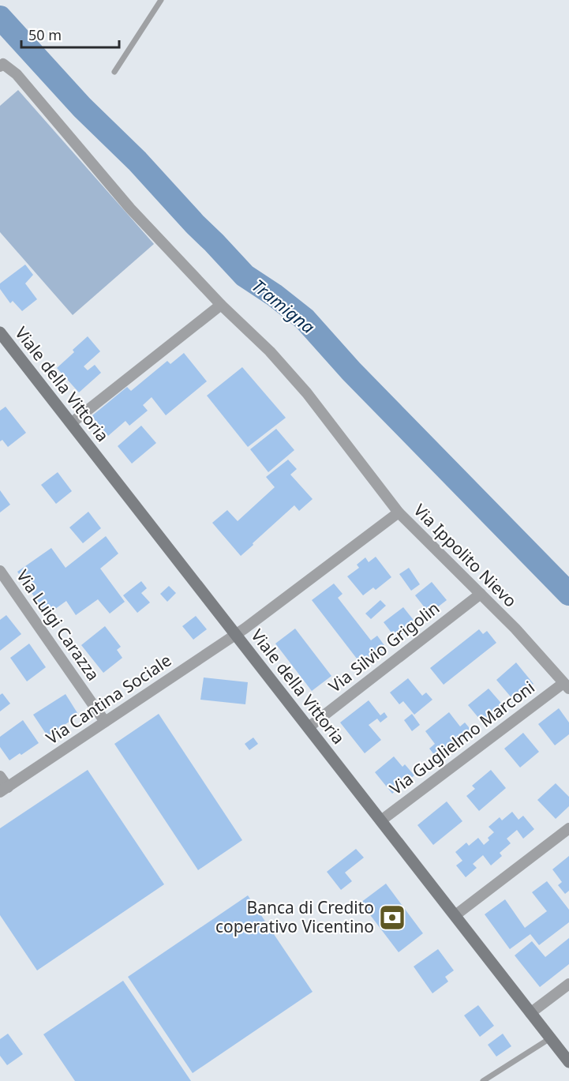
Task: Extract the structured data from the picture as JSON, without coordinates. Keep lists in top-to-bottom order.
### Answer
{
  "streets": {
    "street": [
      "Viale della Vittoria",
      "Via Ippolito Nievo",
      "Via Luigi Carazza",
      "Via Silvio Grigolin",
      "Via Cantina Sociale",
      "Via Guglielmo Marconi"
    ]
  },
  "crossings": [
    ["Viale della Vittoria", "Via Ippolito Nievo"],
    ["Viale della Vittoria", "Via Silvio Grigolin"],
    ["Viale della Vittoria", "Via Cantina Sociale"],
    ["Viale della Vittoria", "Via Guglielmo Marconi"],
    ["Via Ippolito Nievo", "Via Silvio Grigolin"],
    ["Via Ippolito Nievo", "Via Cantina Sociale"],
    ["Via Ippolito Nievo", "Via Guglielmo Marconi"],
    ["Via Luigi Carazza", "Via Cantina Sociale"]
  ],
  "water": ["Tramigna"],
  "places": {
    "bank": ["Banca di Credito coperativo Vicentino"]
  },
  "scale_bar": "50 m"
}
